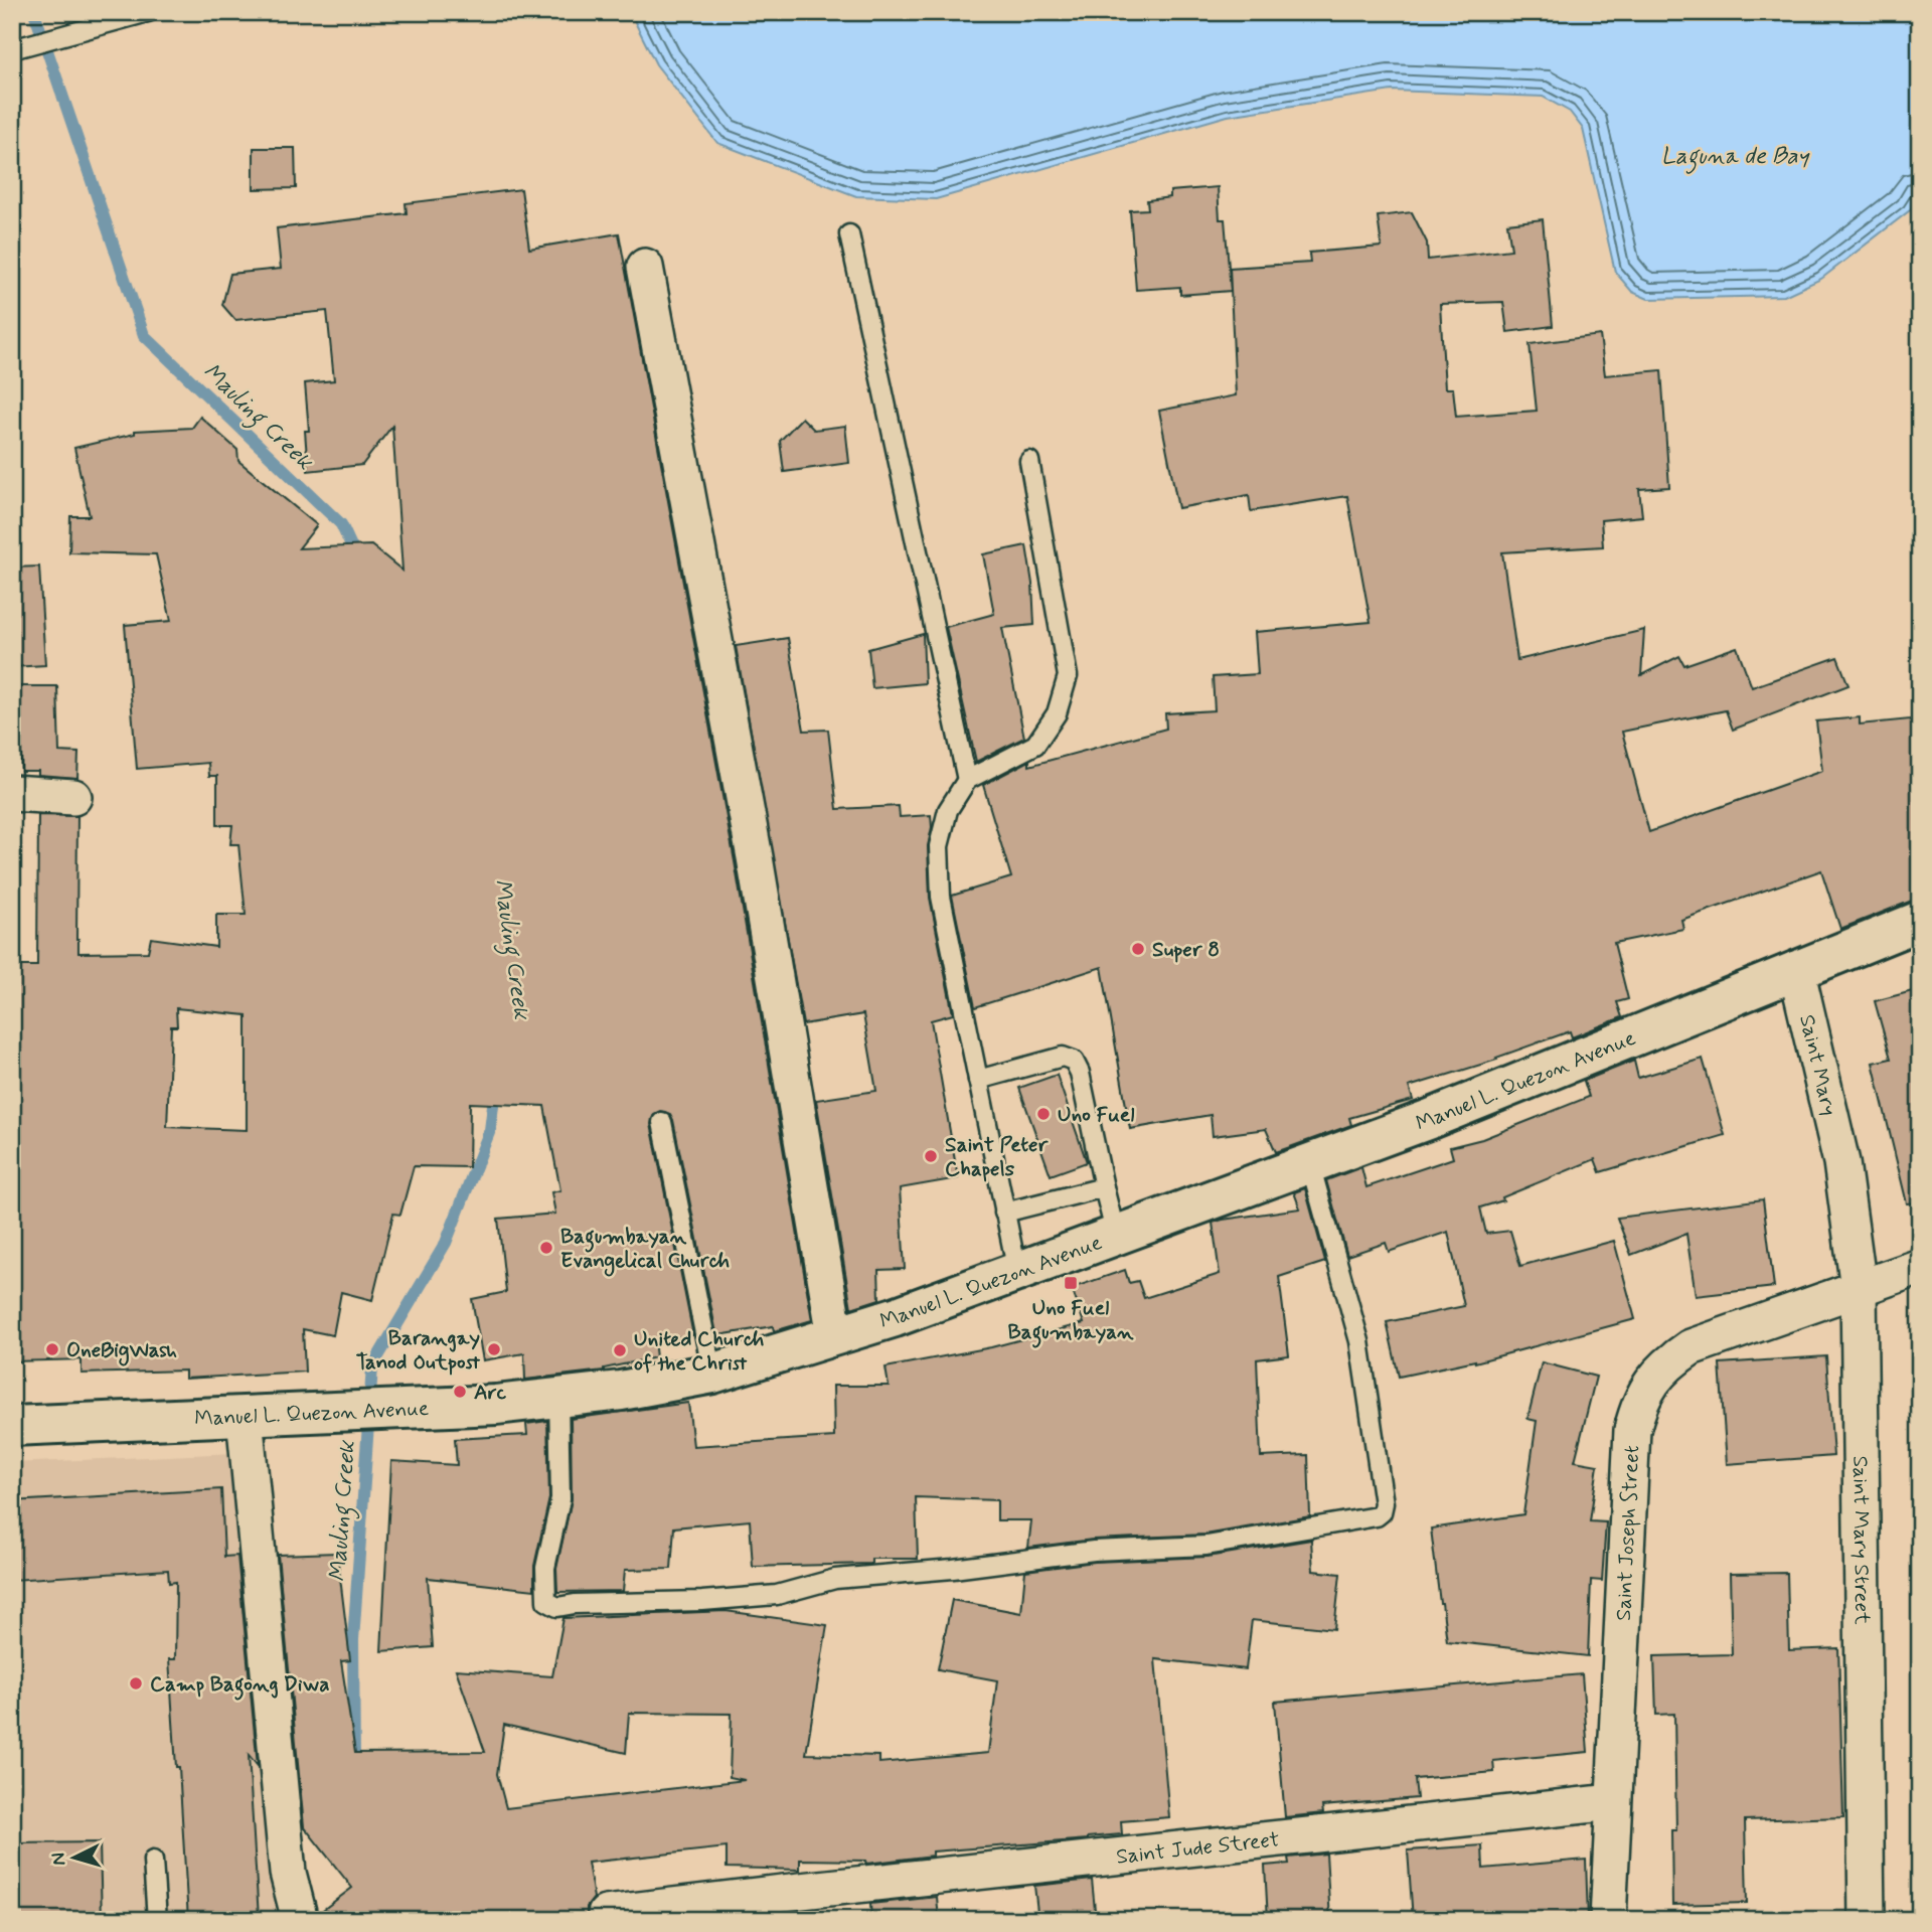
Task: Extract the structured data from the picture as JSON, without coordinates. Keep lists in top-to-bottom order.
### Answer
{
  "streets": {
    "main road": ["Manuel L. Quezon Avenue"],
    "street": [
      "Saint Mary",
      "Saint Joseph Street",
      "Saint Mary Street",
      "Saint Jude Street"
    ]
  },
  "crossings": [
    ["Saint Mary", "Manuel L. Quezon Avenue"],
    ["Saint Mary", "Saint Mary Street"],
    ["Saint Joseph Street", "Saint Mary Street"],
    ["Saint Joseph Street", "Saint Jude Street"]
  ],
  "water": ["Laguna de Bay", "Mauling Creek"],
  "places": {
    "other": [
      "Super 8",
      "Uno Fuel",
      "Saint Peter Chapels",
      "Bagumbayan Evangelical Church",
      "OneBigWash",
      "Barangay Tanod Outpost",
      "United Church of the Christ",
      "Arc",
      "Camp Bagong Diwa"
    ],
    "transit": ["Uno Fuel Bagumbayan"]
  },
  "north": "left"
}
